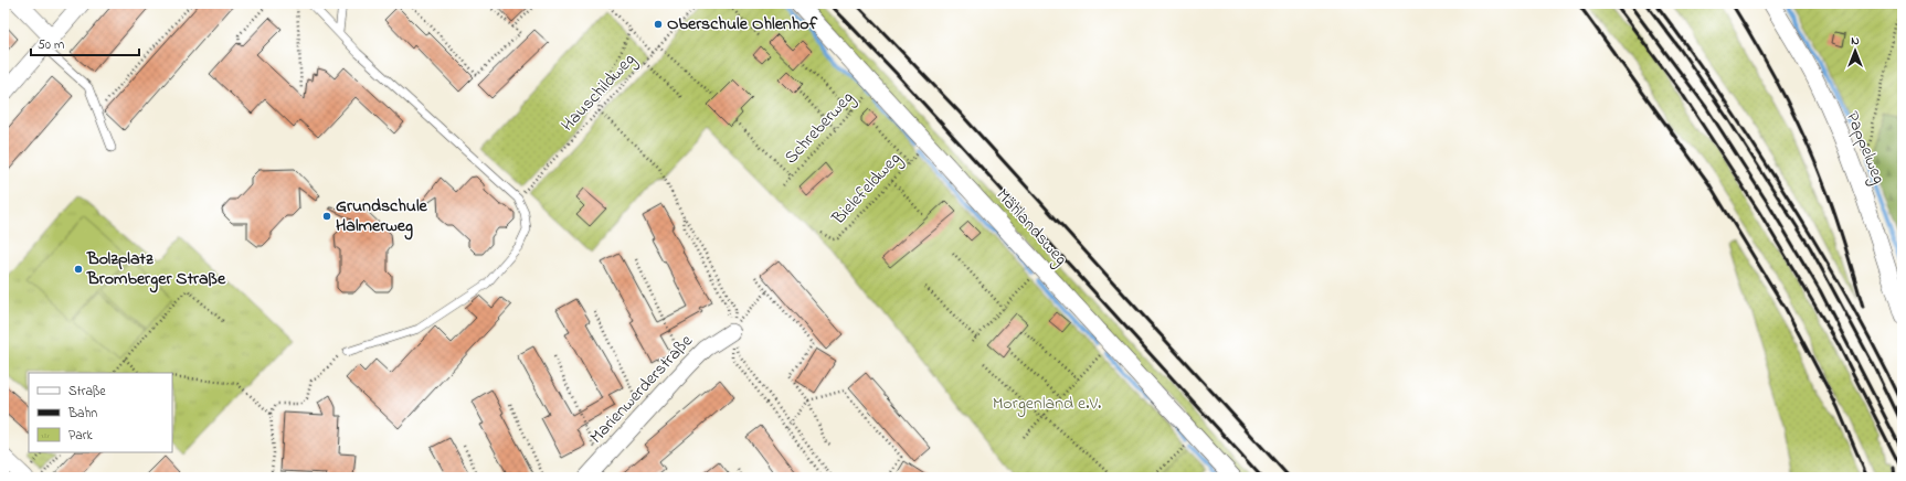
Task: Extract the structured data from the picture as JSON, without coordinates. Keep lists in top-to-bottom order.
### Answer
{
  "streets": {
    "street": ["Pappelweg", "Mählandsweg", "Marienwerderstraße"],
    "path": ["Hauschildweg", "Schreberweg", "Bielefeldweg"]
  },
  "crossings": [
    ["Schreberweg", "Mählandsweg"],
    ["Bielefeldweg", "Mählandsweg"]
  ],
  "parks": ["Morgenland e.V."],
  "places": ["Oberschule Ohlenhof", "Grundschule Halmerweg", "Bolzplatz Bromberger Straße"],
  "legend": ["Straße", "Bahn", "Park"],
  "scale_bar": "50 m",
  "north": "top"
}
